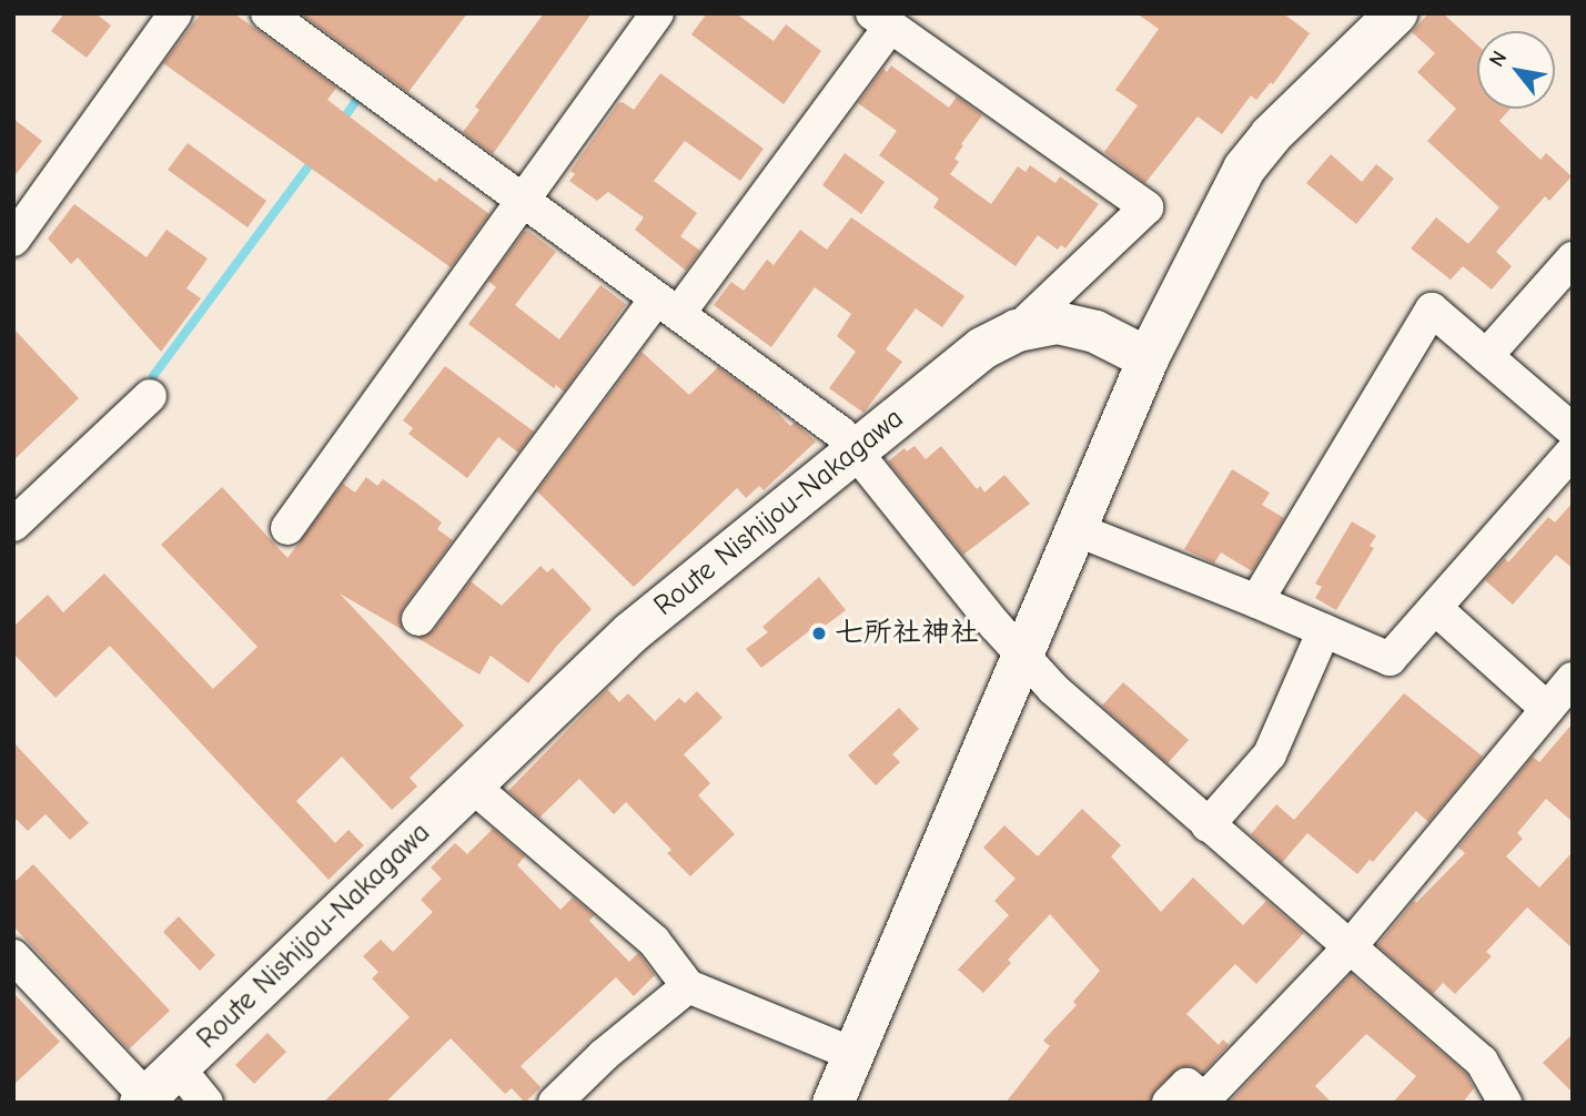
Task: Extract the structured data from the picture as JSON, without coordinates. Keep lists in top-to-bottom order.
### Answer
{
  "streets": {
    "main road": ["Route Nishijou-Nakagawa"]
  },
  "places": ["七所社神社"],
  "north": "top left"
}
